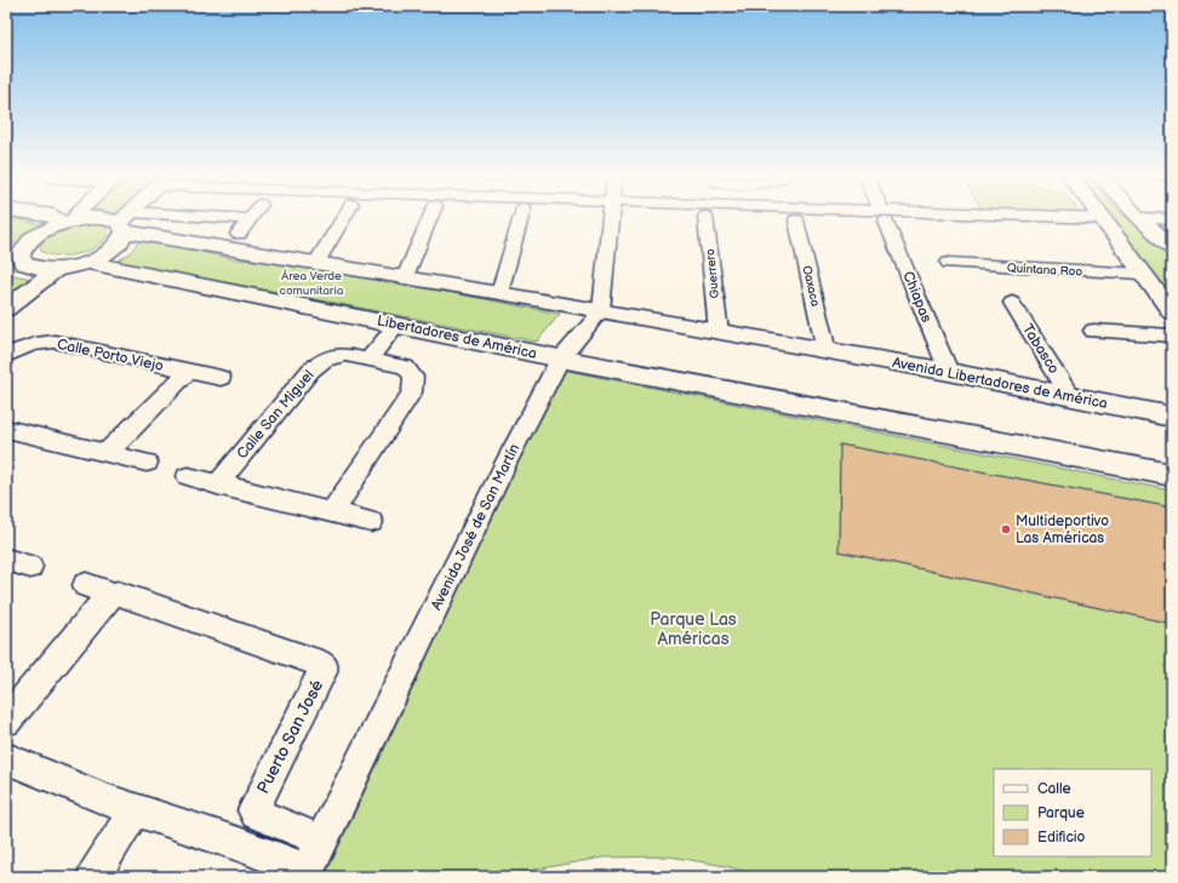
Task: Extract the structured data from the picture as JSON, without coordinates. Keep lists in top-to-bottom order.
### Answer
{
  "streets": {
    "main road": ["Libertadores de América", "Avenida Libertadores de América"],
    "street": [
      "Quintana Roo",
      "Guerrero",
      "Oaxaca",
      "Chiapas",
      "Tabasco",
      "Calle Porto Viejo",
      "Calle San Miguel",
      "Avenida José de San Martín",
      "Puerto San José"
    ]
  },
  "crossings": [
    ["Oaxaca", "Avenida Libertadores de América"],
    ["Chiapas", "Avenida Libertadores de América"],
    ["Libertadores de América", "Avenida José de San Martín"],
    ["Tabasco", "Avenida Libertadores de América"],
    ["Avenida José de San Martín", "Puerto San José"]
  ],
  "parks": ["Área Verde comunitaria", "Parque Las Américas"],
  "places": ["Multideportivo Las Américas"],
  "legend": ["Calle", "Parque", "Edificio"]
}
